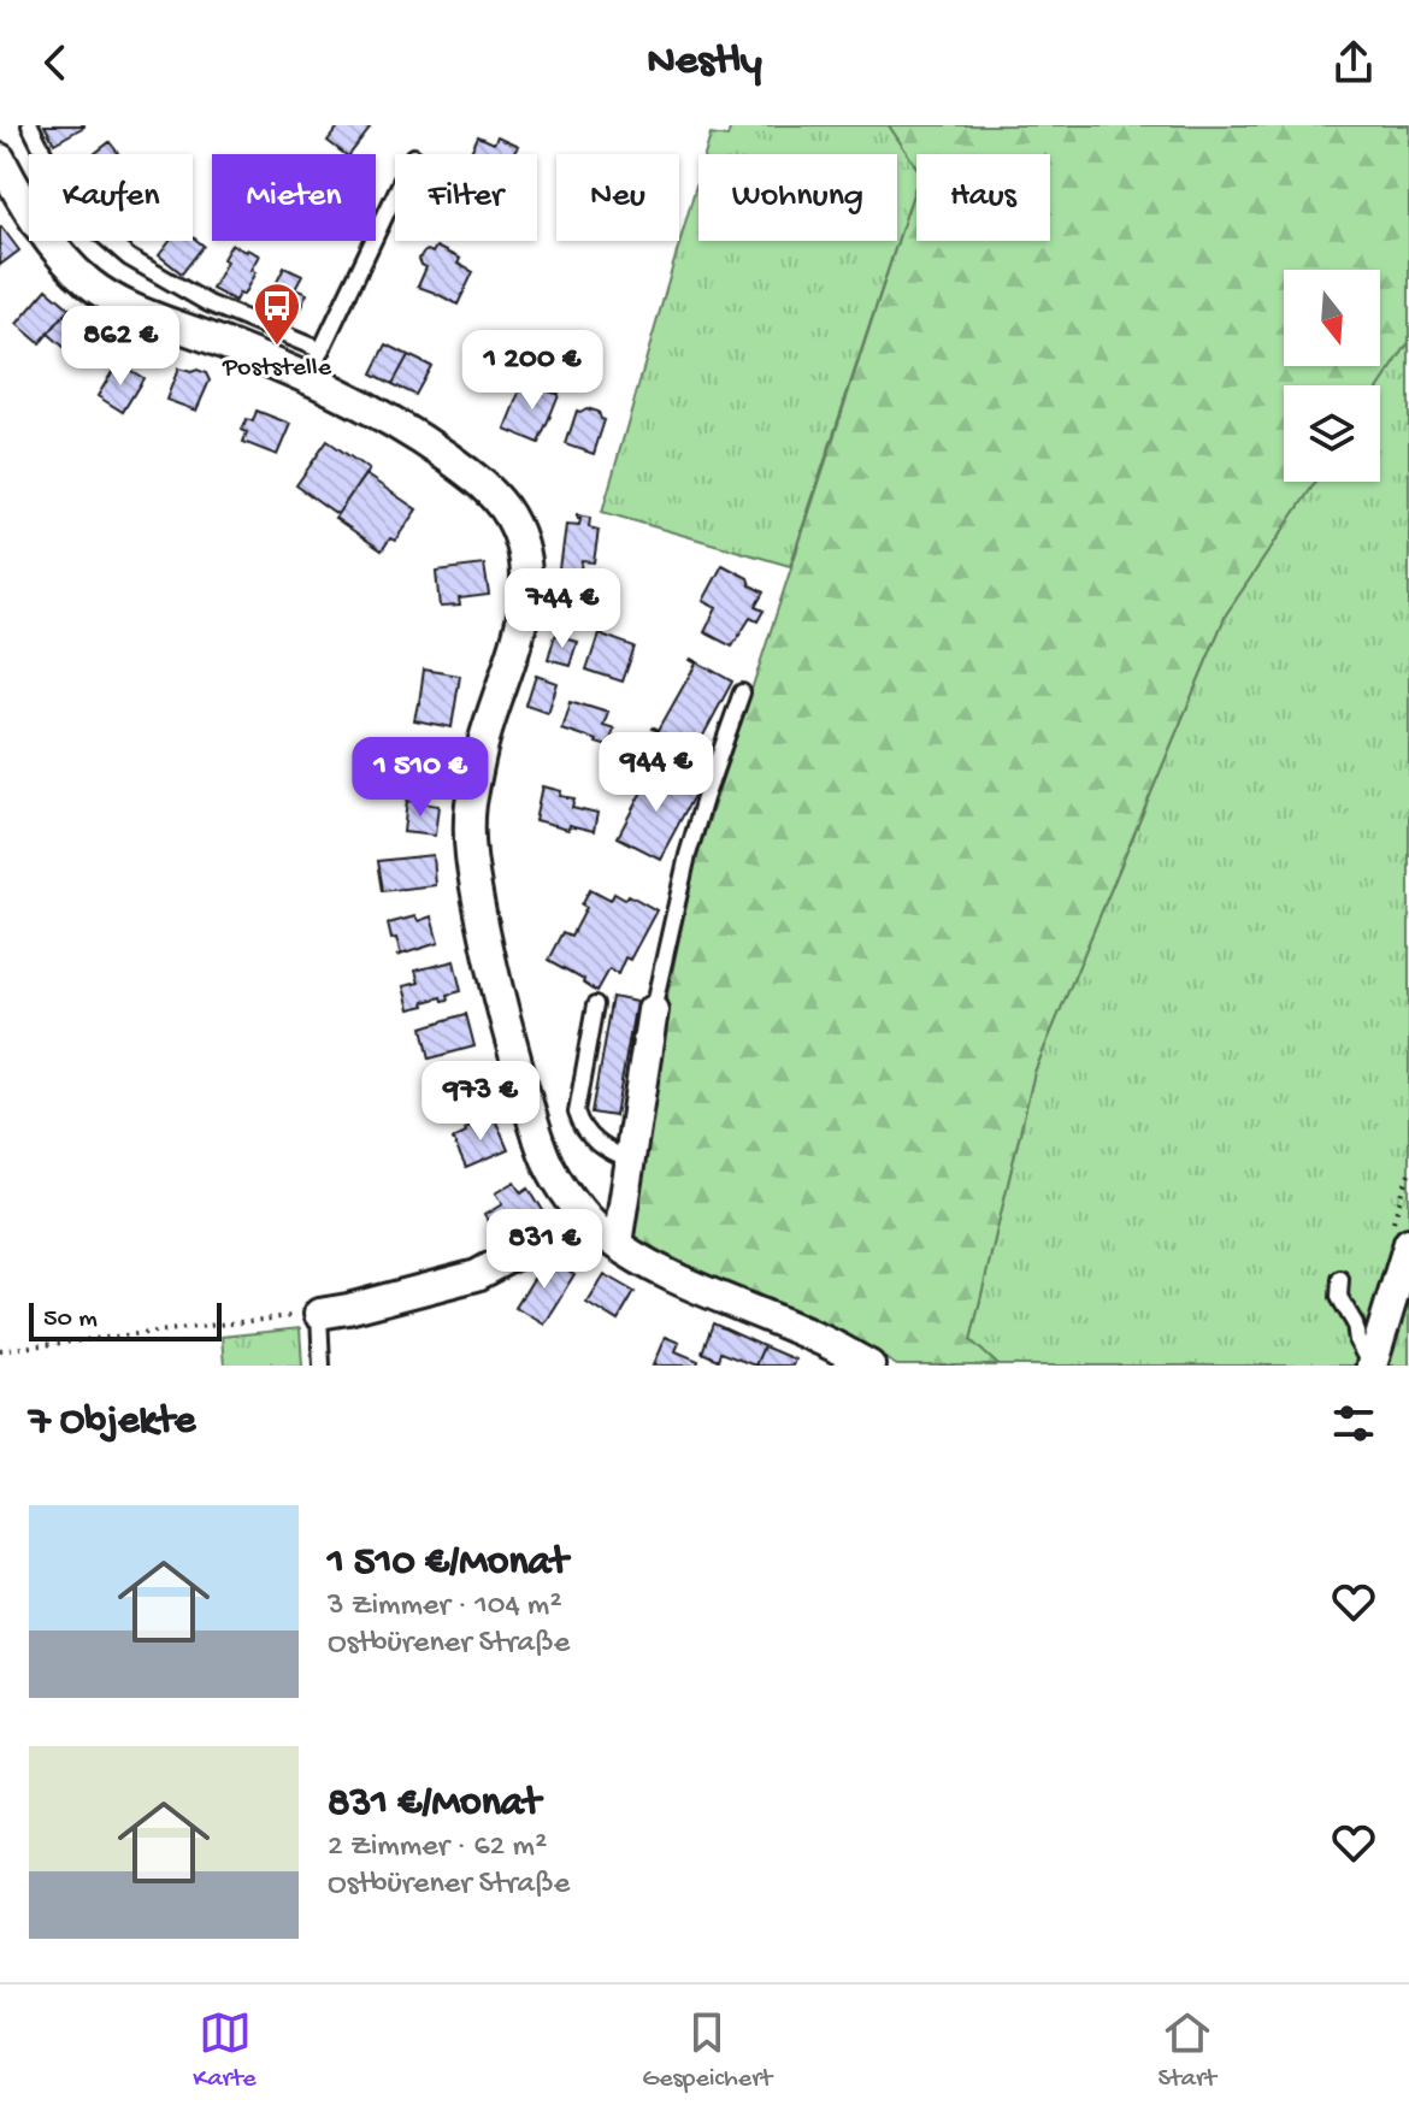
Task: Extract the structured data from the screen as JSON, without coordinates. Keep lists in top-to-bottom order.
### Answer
{
  "places": {
    "bus stop": ["Poststelle"]
  },
  "scale_bar": "50 m",
  "north": "bottom",
  "page": {
    "header": "Nestly",
    "chip": [
      "Kaufen",
      "Mieten",
      "Filter",
      "Neu",
      "Wohnung",
      "Haus"
    ],
    "price": [
      "862 €",
      "1 200 €",
      "744 €",
      "944 €",
      "1 510 €",
      "973 €",
      "831 €"
    ],
    "scale": "50 m",
    "heading": "7 Objekte",
    "list": [
      {
        "name": "1 510 €/Monat",
        "note": "3 Zimmer · 104 m² · Ostbürener Straße"
      },
      {
        "name": "831 €/Monat",
        "note": "2 Zimmer · 62 m² · Ostbürener Straße"
      }
    ],
    "tabs": ["Karte", "Gespeichert", "Start"]
  }
}
